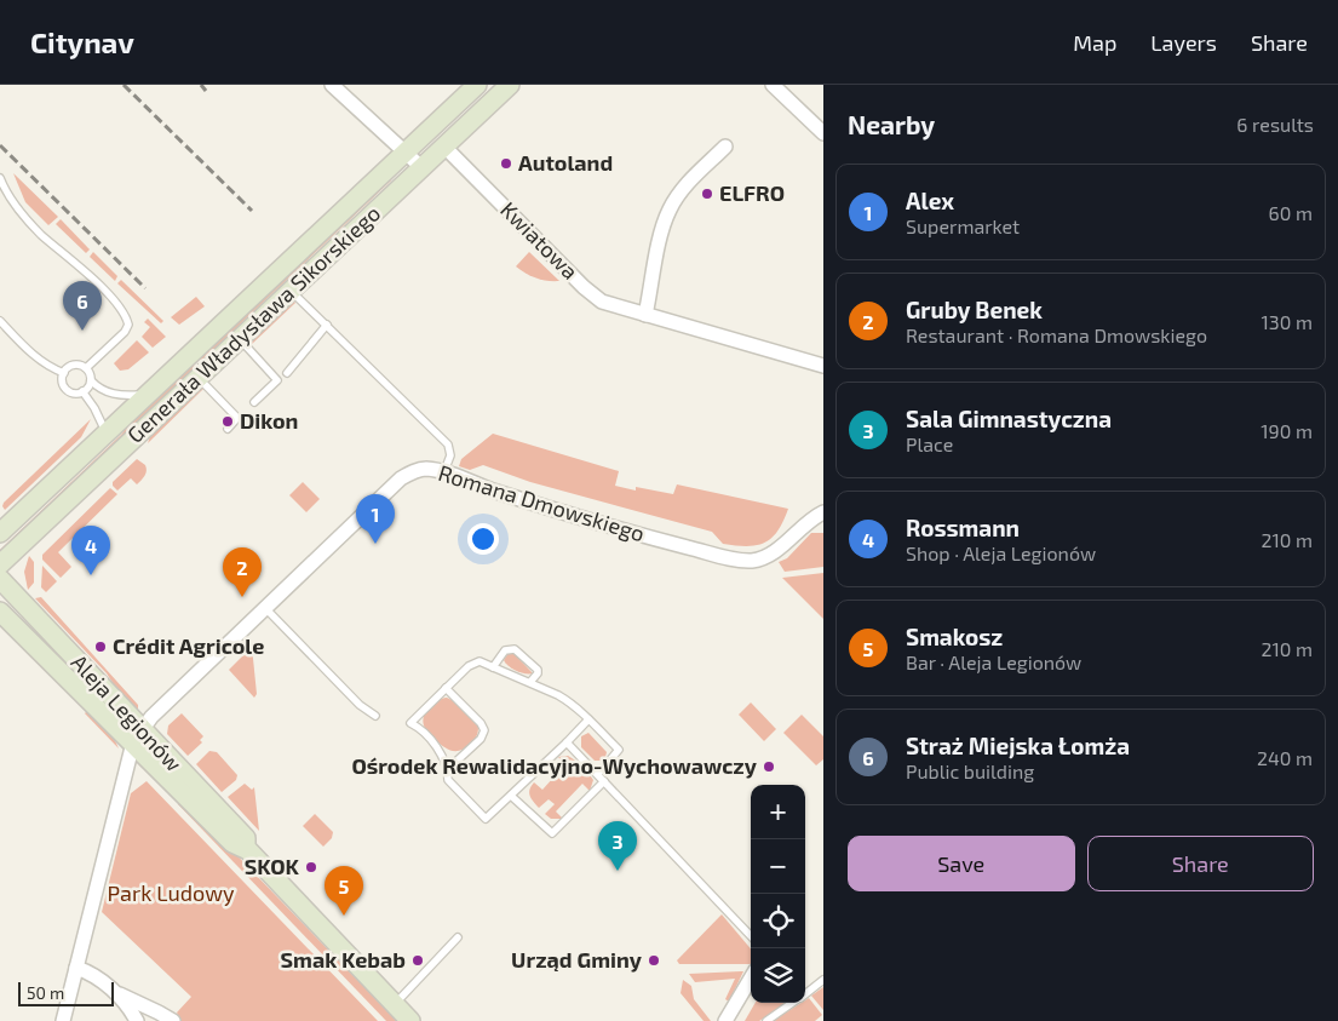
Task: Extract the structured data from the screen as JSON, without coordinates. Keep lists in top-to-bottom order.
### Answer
{
  "streets": {
    "main road": ["Generała Władysława Sikorskiego", "Aleja Legionów"],
    "street": ["Kwiatowa", "Romana Dmowskiego"]
  },
  "crossings": [
    ["Kwiatowa", "Generała Władysława Sikorskiego"],
    ["Romana Dmowskiego", "Aleja Legionów"]
  ],
  "parks": ["Park Ludowy"],
  "places": [
    "Autoland",
    "ELFRO",
    "Dikon",
    "Crédit Agricole",
    "Ośrodek Rewalidacyjno-Wychowawczy",
    "SKOK",
    "Smak Kebab",
    "Urząd Gminy"
  ],
  "scale_bar": "50 m",
  "page": {
    "header": "Citynav",
    "nav": ["Map", "Layers", "Share"],
    "heading": ["Nearby", "6 results"],
    "list": [
      {
        "mark": "1",
        "name": "Alex",
        "note": "Supermarket",
        "value": "60 m"
      },
      {
        "mark": "2",
        "name": "Gruby Benek",
        "note": "Restaurant · Romana Dmowskiego",
        "value": "130 m"
      },
      {
        "mark": "3",
        "name": "Sala Gimnastyczna",
        "note": "Place",
        "value": "190 m"
      },
      {
        "mark": "4",
        "name": "Rossmann",
        "note": "Shop · Aleja Legionów",
        "value": "210 m"
      },
      {
        "mark": "5",
        "name": "Smakosz",
        "note": "Bar · Aleja Legionów",
        "value": "210 m"
      },
      {
        "mark": "6",
        "name": "Straż Miejska Łomża",
        "note": "Public building",
        "value": "240 m"
      }
    ],
    "pins": [
      "6",
      "1",
      "4",
      "2",
      "3",
      "5"
    ],
    "map_buttons": ["+", "−"],
    "buttons": ["Save", "Share"],
    "scale": "50 m"
  }
}
